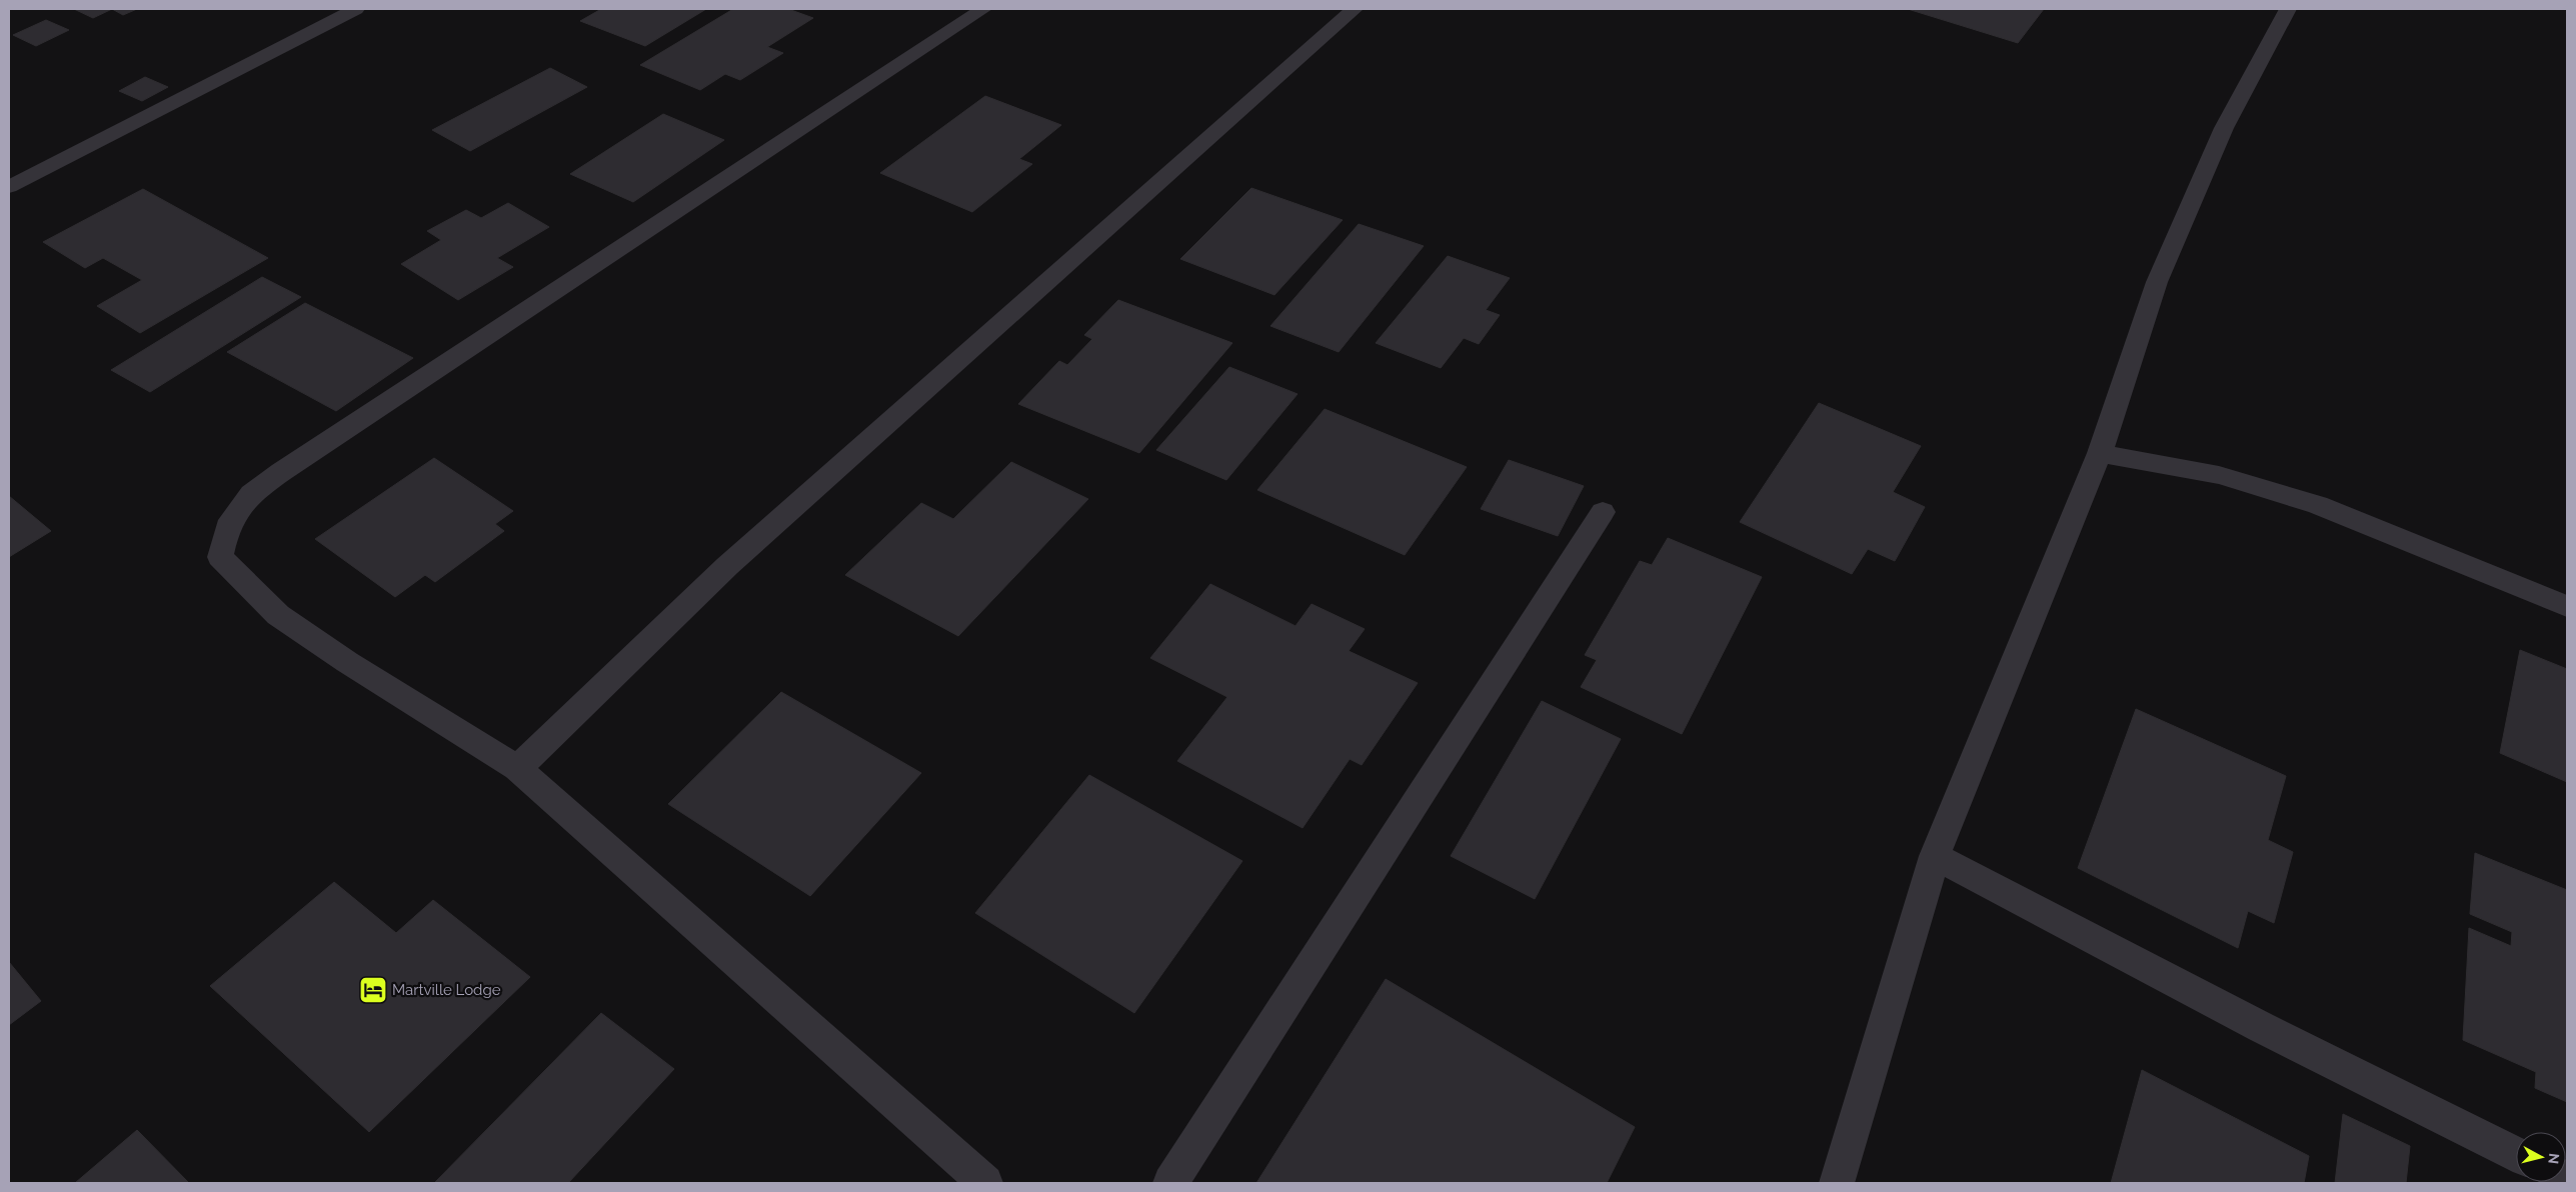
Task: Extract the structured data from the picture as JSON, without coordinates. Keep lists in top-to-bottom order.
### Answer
{
  "places": {
    "hotel": ["Martville Lodge"]
  },
  "north": "right"
}
